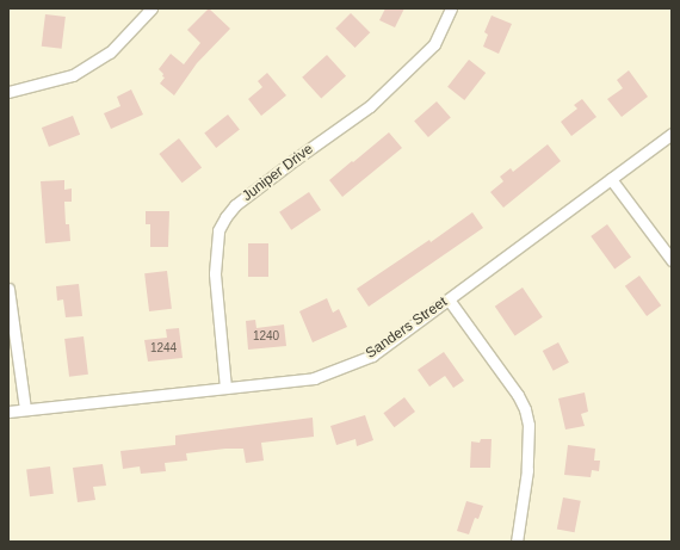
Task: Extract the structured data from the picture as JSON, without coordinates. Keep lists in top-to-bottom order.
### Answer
{
  "streets": {
    "street": ["Juniper Drive", "Sanders Street"]
  },
  "crossings": [
    ["Juniper Drive", "Sanders Street"]
  ],
  "house_numbers": ["1240", "1244"]
}
